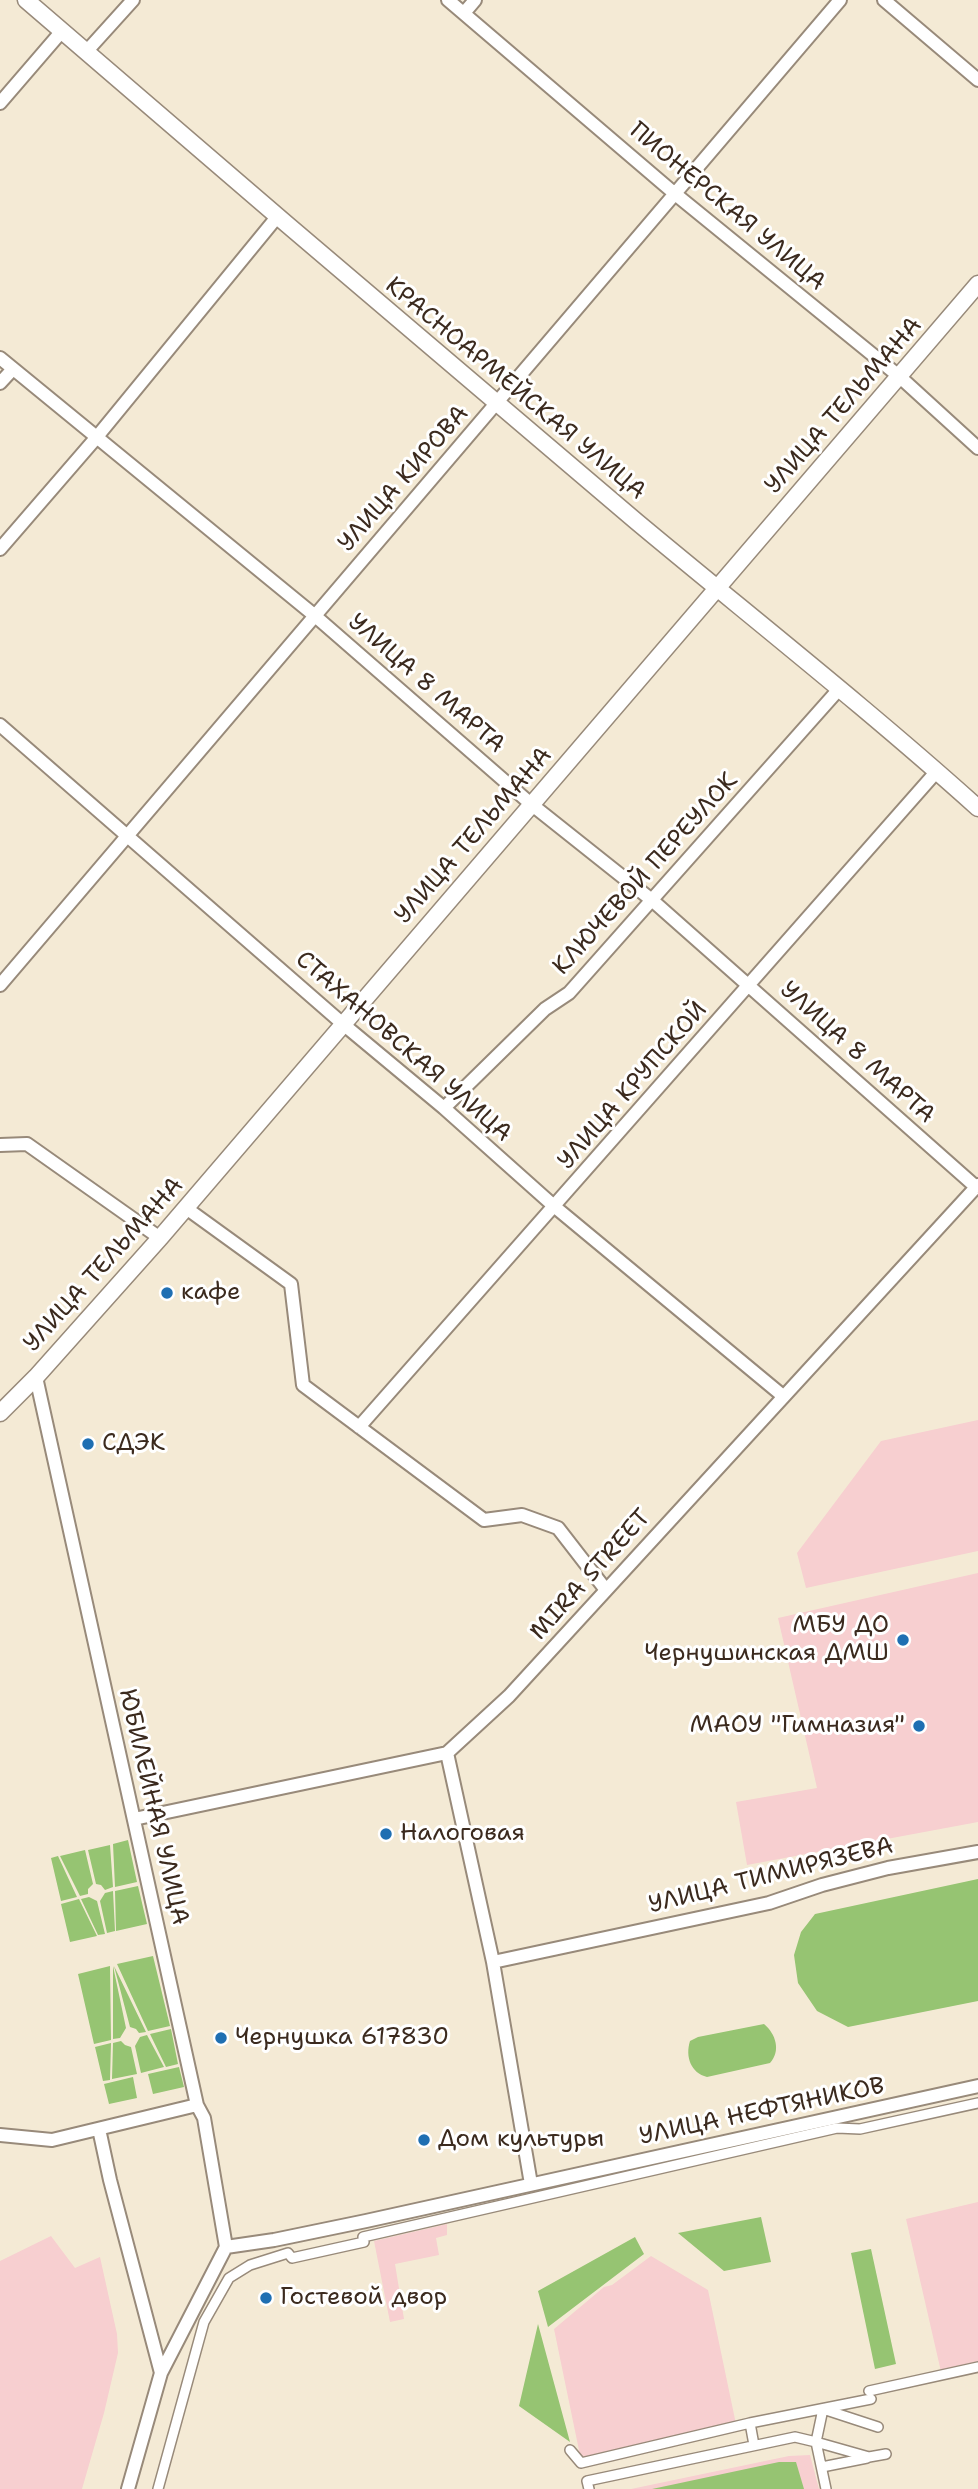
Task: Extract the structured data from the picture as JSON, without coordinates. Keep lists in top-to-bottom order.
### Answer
{
  "streets": {
    "street": [
      "ПИОНЕРСКАЯ УЛИЦА",
      "КРАСНОАРМЕЙСКАЯ УЛИЦА",
      "УЛИЦА ТЕЛЬМАНА",
      "УЛИЦА КИРОВА",
      "УЛИЦА 8 МАРТА",
      "КЛЮЧЕВОЙ ПЕРЕУЛОК",
      "СТАХАНОВСКАЯ УЛИЦА",
      "УЛИЦА КРУПСКОЙ",
      "MIRA STREET",
      "ЮБИЛЕЙНАЯ УЛИЦА",
      "УЛИЦА ТИМИРЯЗЕВА",
      "УЛИЦА НЕФТЯНИКОВ"
    ]
  },
  "crossings": [
    ["ПИОНЕРСКАЯ УЛИЦА", "УЛИЦА ТЕЛЬМАНА"],
    ["ПИОНЕРСКАЯ УЛИЦА", "УЛИЦА КИРОВА"],
    ["КРАСНОАРМЕЙСКАЯ УЛИЦА", "УЛИЦА ТЕЛЬМАНА"],
    ["КРАСНОАРМЕЙСКАЯ УЛИЦА", "УЛИЦА КИРОВА"],
    ["КРАСНОАРМЕЙСКАЯ УЛИЦА", "КЛЮЧЕВОЙ ПЕРЕУЛОК"],
    ["КРАСНОАРМЕЙСКАЯ УЛИЦА", "УЛИЦА КРУПСКОЙ"],
    ["УЛИЦА ТЕЛЬМАНА", "УЛИЦА 8 МАРТА"],
    ["УЛИЦА ТЕЛЬМАНА", "СТАХАНОВСКАЯ УЛИЦА"],
    ["УЛИЦА ТЕЛЬМАНА", "ЮБИЛЕЙНАЯ УЛИЦА"],
    ["УЛИЦА КИРОВА", "УЛИЦА 8 МАРТА"],
    ["УЛИЦА КИРОВА", "СТАХАНОВСКАЯ УЛИЦА"],
    ["УЛИЦА 8 МАРТА", "КЛЮЧЕВОЙ ПЕРЕУЛОК"],
    ["УЛИЦА 8 МАРТА", "УЛИЦА КРУПСКОЙ"],
    ["УЛИЦА 8 МАРТА", "MIRA STREET"],
    ["КЛЮЧЕВОЙ ПЕРЕУЛОК", "СТАХАНОВСКАЯ УЛИЦА"],
    ["СТАХАНОВСКАЯ УЛИЦА", "УЛИЦА КРУПСКОЙ"],
    ["СТАХАНОВСКАЯ УЛИЦА", "MIRA STREET"],
    ["ЮБИЛЕЙНАЯ УЛИЦА", "УЛИЦА НЕФТЯНИКОВ"]
  ],
  "places": [
    "кафе",
    "СДЭК",
    "МБУ ДО Чернушинская ДМШ",
    "МАОУ \"Гимназия\"",
    "Налоговая",
    "Чернушка 617830",
    "Дом культуры",
    "Гостевой двор"
  ]
}
